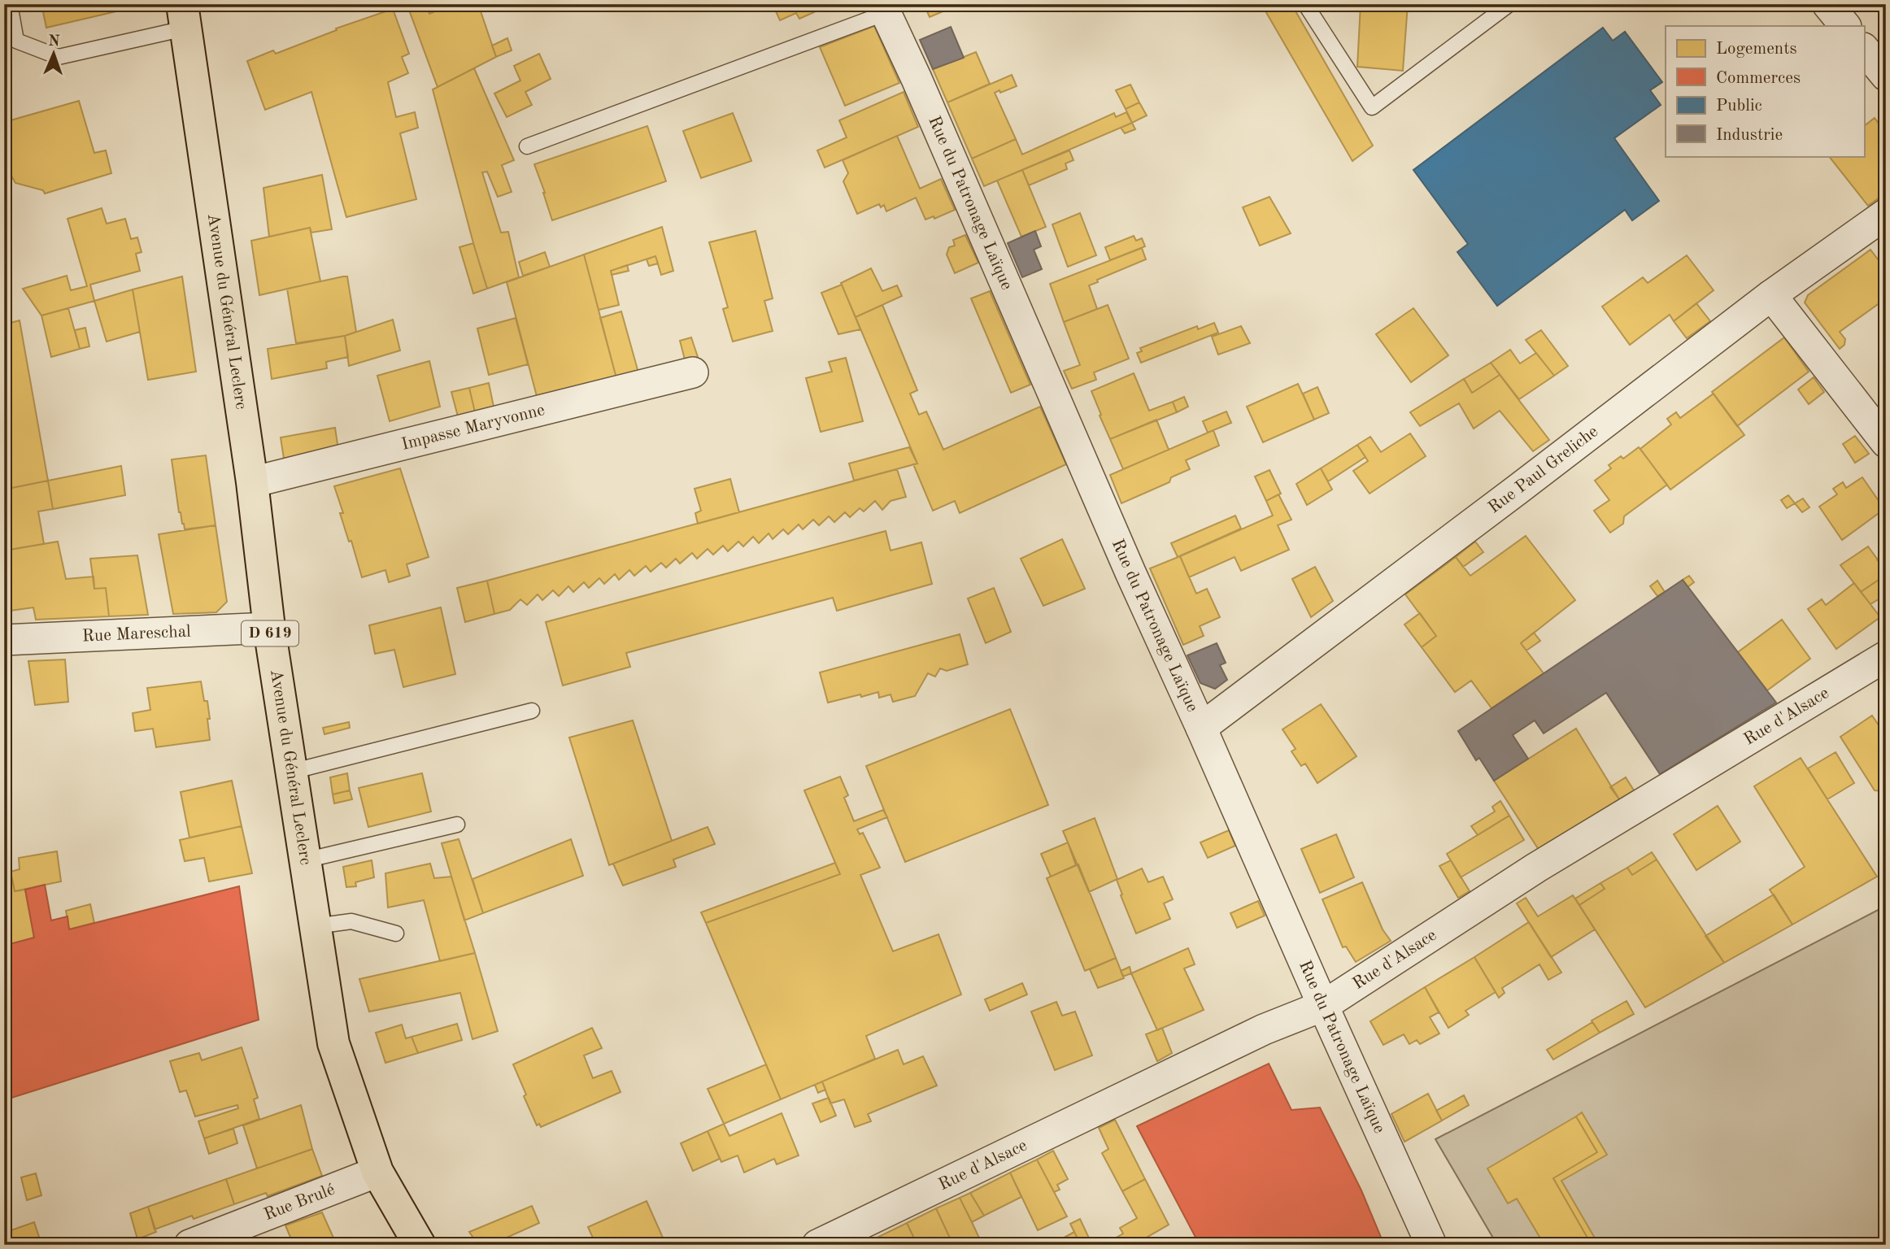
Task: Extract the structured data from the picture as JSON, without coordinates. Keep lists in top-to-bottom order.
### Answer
{
  "streets": {
    "main road": ["Avenue du Général Leclerc", "D 619"],
    "street": [
      "Rue du Patronage Laïque",
      "Impasse Maryvonne",
      "Rue Paul Greliche",
      "Rue Mareschal",
      "Rue d'Alsace",
      "Rue Brulé"
    ]
  },
  "crossings": [
    ["Rue du Patronage Laïque", "Rue Paul Greliche"],
    ["Rue du Patronage Laïque", "Rue d'Alsace"],
    ["Avenue du Général Leclerc", "Impasse Maryvonne"],
    ["Avenue du Général Leclerc", "Rue Mareschal"],
    ["Avenue du Général Leclerc", "Rue Brulé"]
  ],
  "legend": [
    "Logements",
    "Commerces",
    "Public",
    "Industrie"
  ],
  "north": "top"
}
